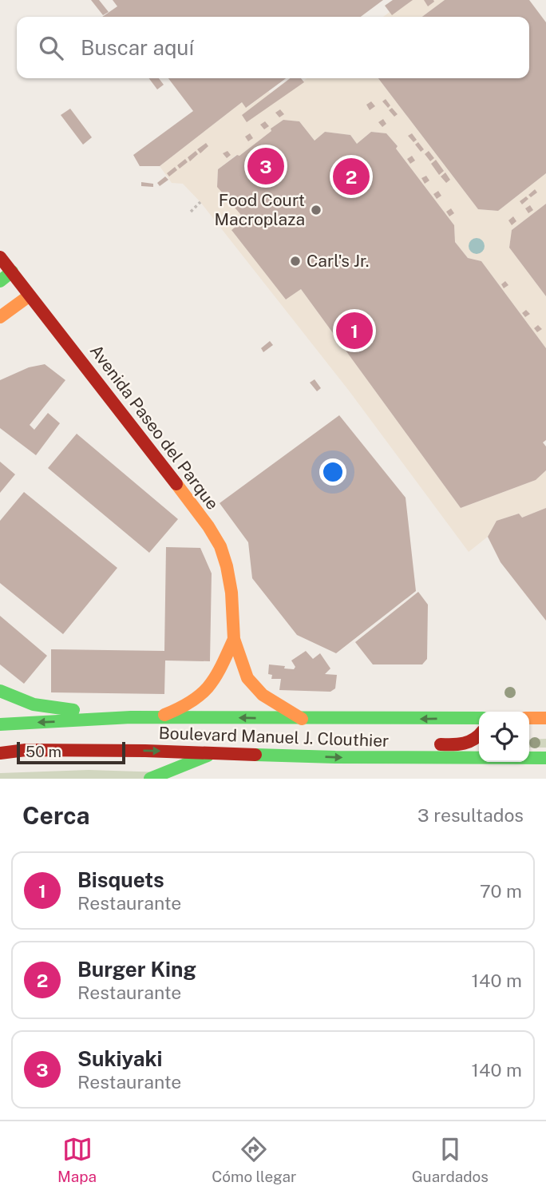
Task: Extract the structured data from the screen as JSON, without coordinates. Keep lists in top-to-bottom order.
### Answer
{
  "streets": {
    "main road": ["Avenida Paseo del Parque", "Boulevard Manuel J. Clouthier"]
  },
  "crossings": [
    ["Avenida Paseo del Parque", "Boulevard Manuel J. Clouthier"]
  ],
  "places": ["Food Court Macroplaza", "Carl's Jr."],
  "scale_bar": "50 m",
  "page": {
    "search": "Buscar aquí",
    "pins": ["3", "2", "1"],
    "scale": "50 m",
    "heading": ["Cerca", "3 resultados"],
    "list": [
      {
        "mark": "1",
        "name": "Bisquets",
        "note": "Restaurante",
        "value": "70 m"
      },
      {
        "mark": "2",
        "name": "Burger King",
        "note": "Restaurante",
        "value": "140 m"
      },
      {
        "mark": "3",
        "name": "Sukiyaki",
        "note": "Restaurante",
        "value": "140 m"
      }
    ],
    "nav": ["Mapa", "Cómo llegar", "Guardados"]
  }
}
